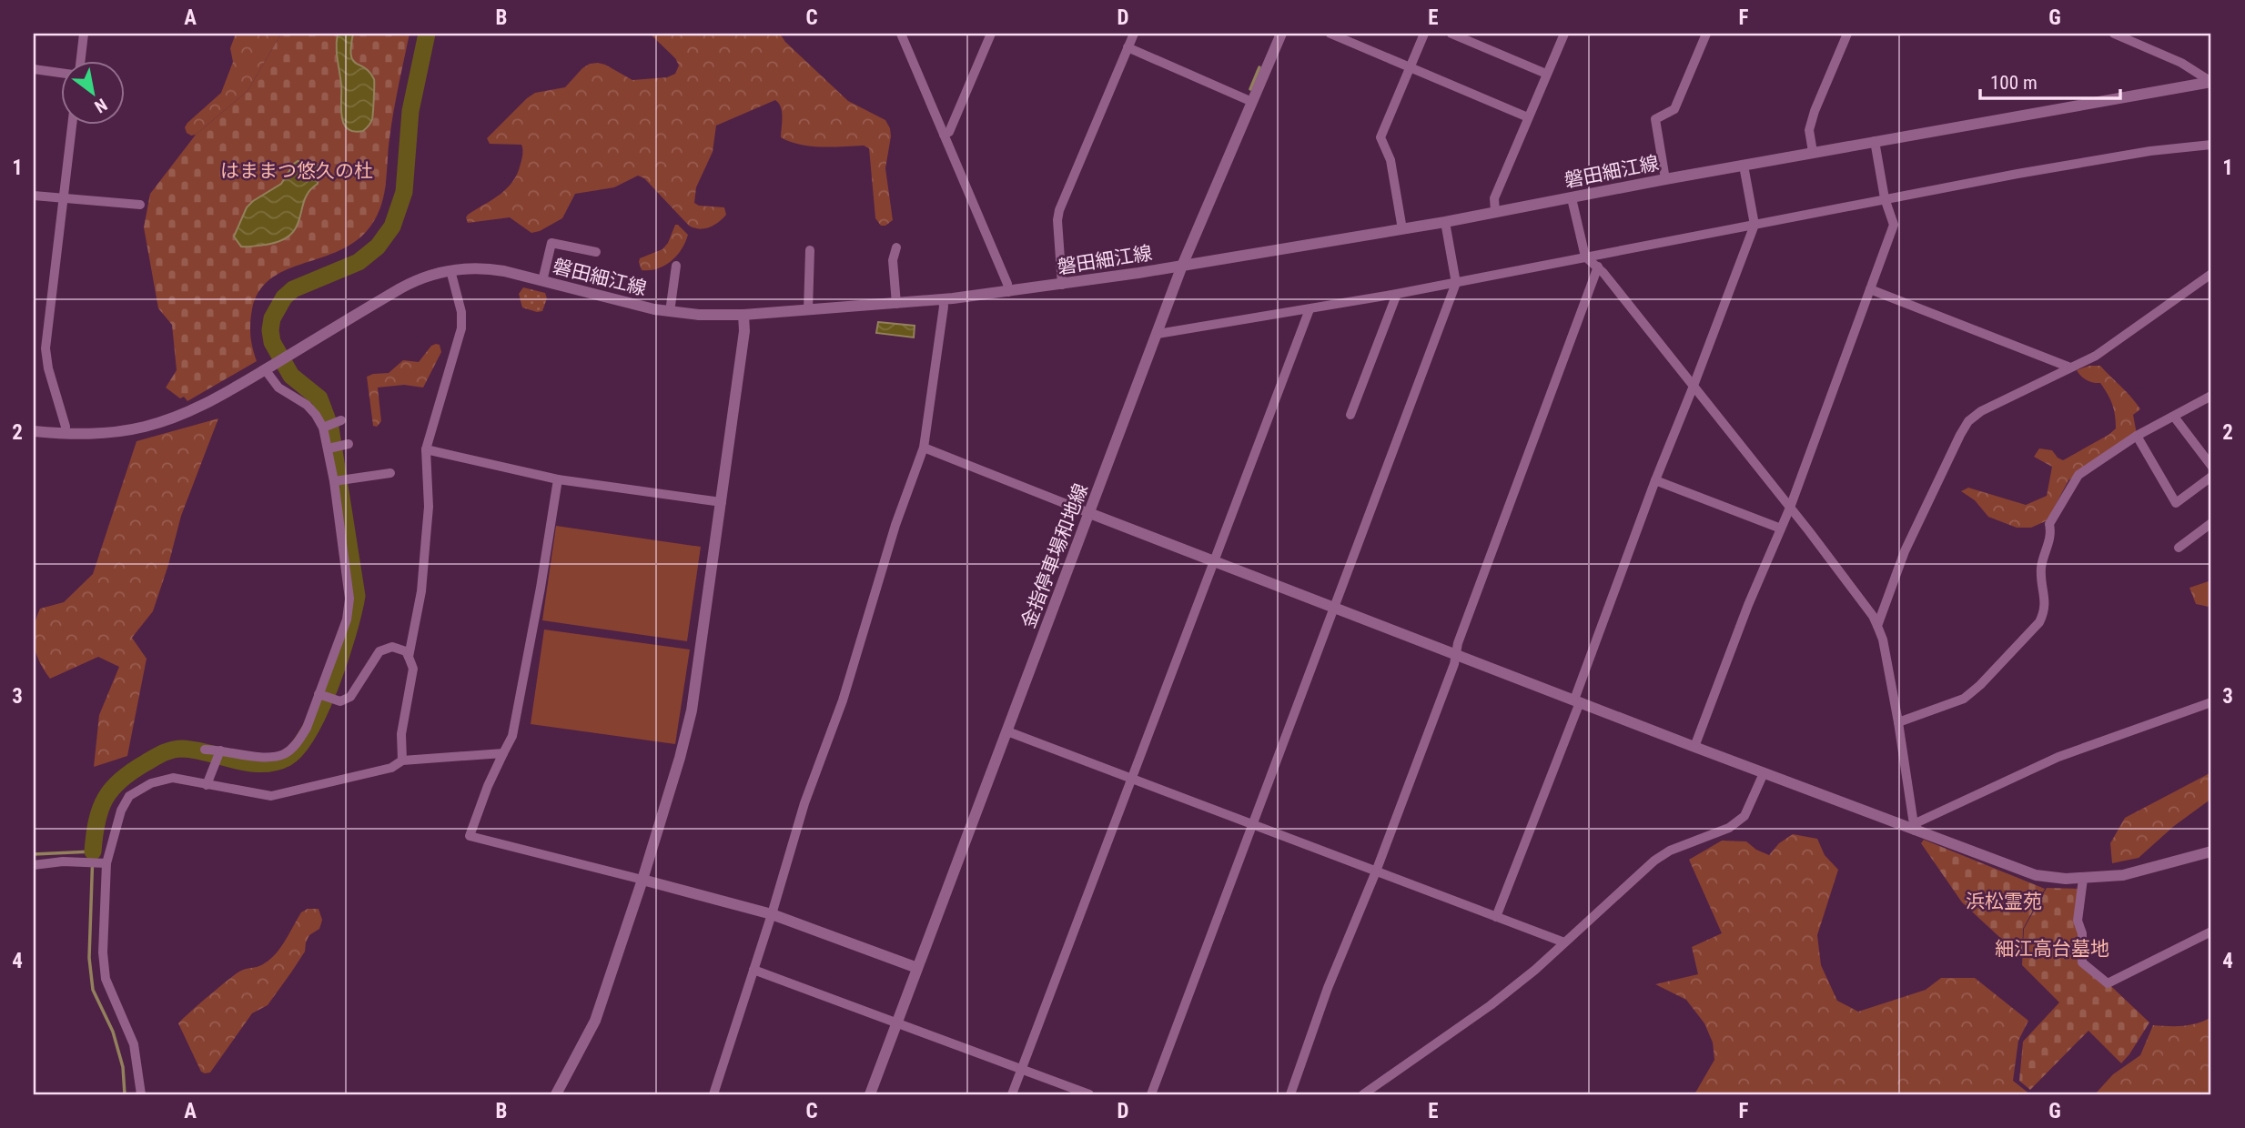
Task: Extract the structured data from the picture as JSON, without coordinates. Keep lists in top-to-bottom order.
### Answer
{
  "streets": {
    "main road": ["磐田細江線", "金指停車場和地線"]
  },
  "crossings": [
    ["磐田細江線", "金指停車場和地線"]
  ],
  "parks": ["はままつ悠久の杜", "浜松霊苑", "細江高台墓地"],
  "scale_bar": "100 m",
  "north": "bottom right",
  "grid": {
    "columns": [
      "A",
      "B",
      "C",
      "D",
      "E",
      "F",
      "G"
    ],
    "rows": [
      "1",
      "2",
      "3",
      "4"
    ]
  }
}
